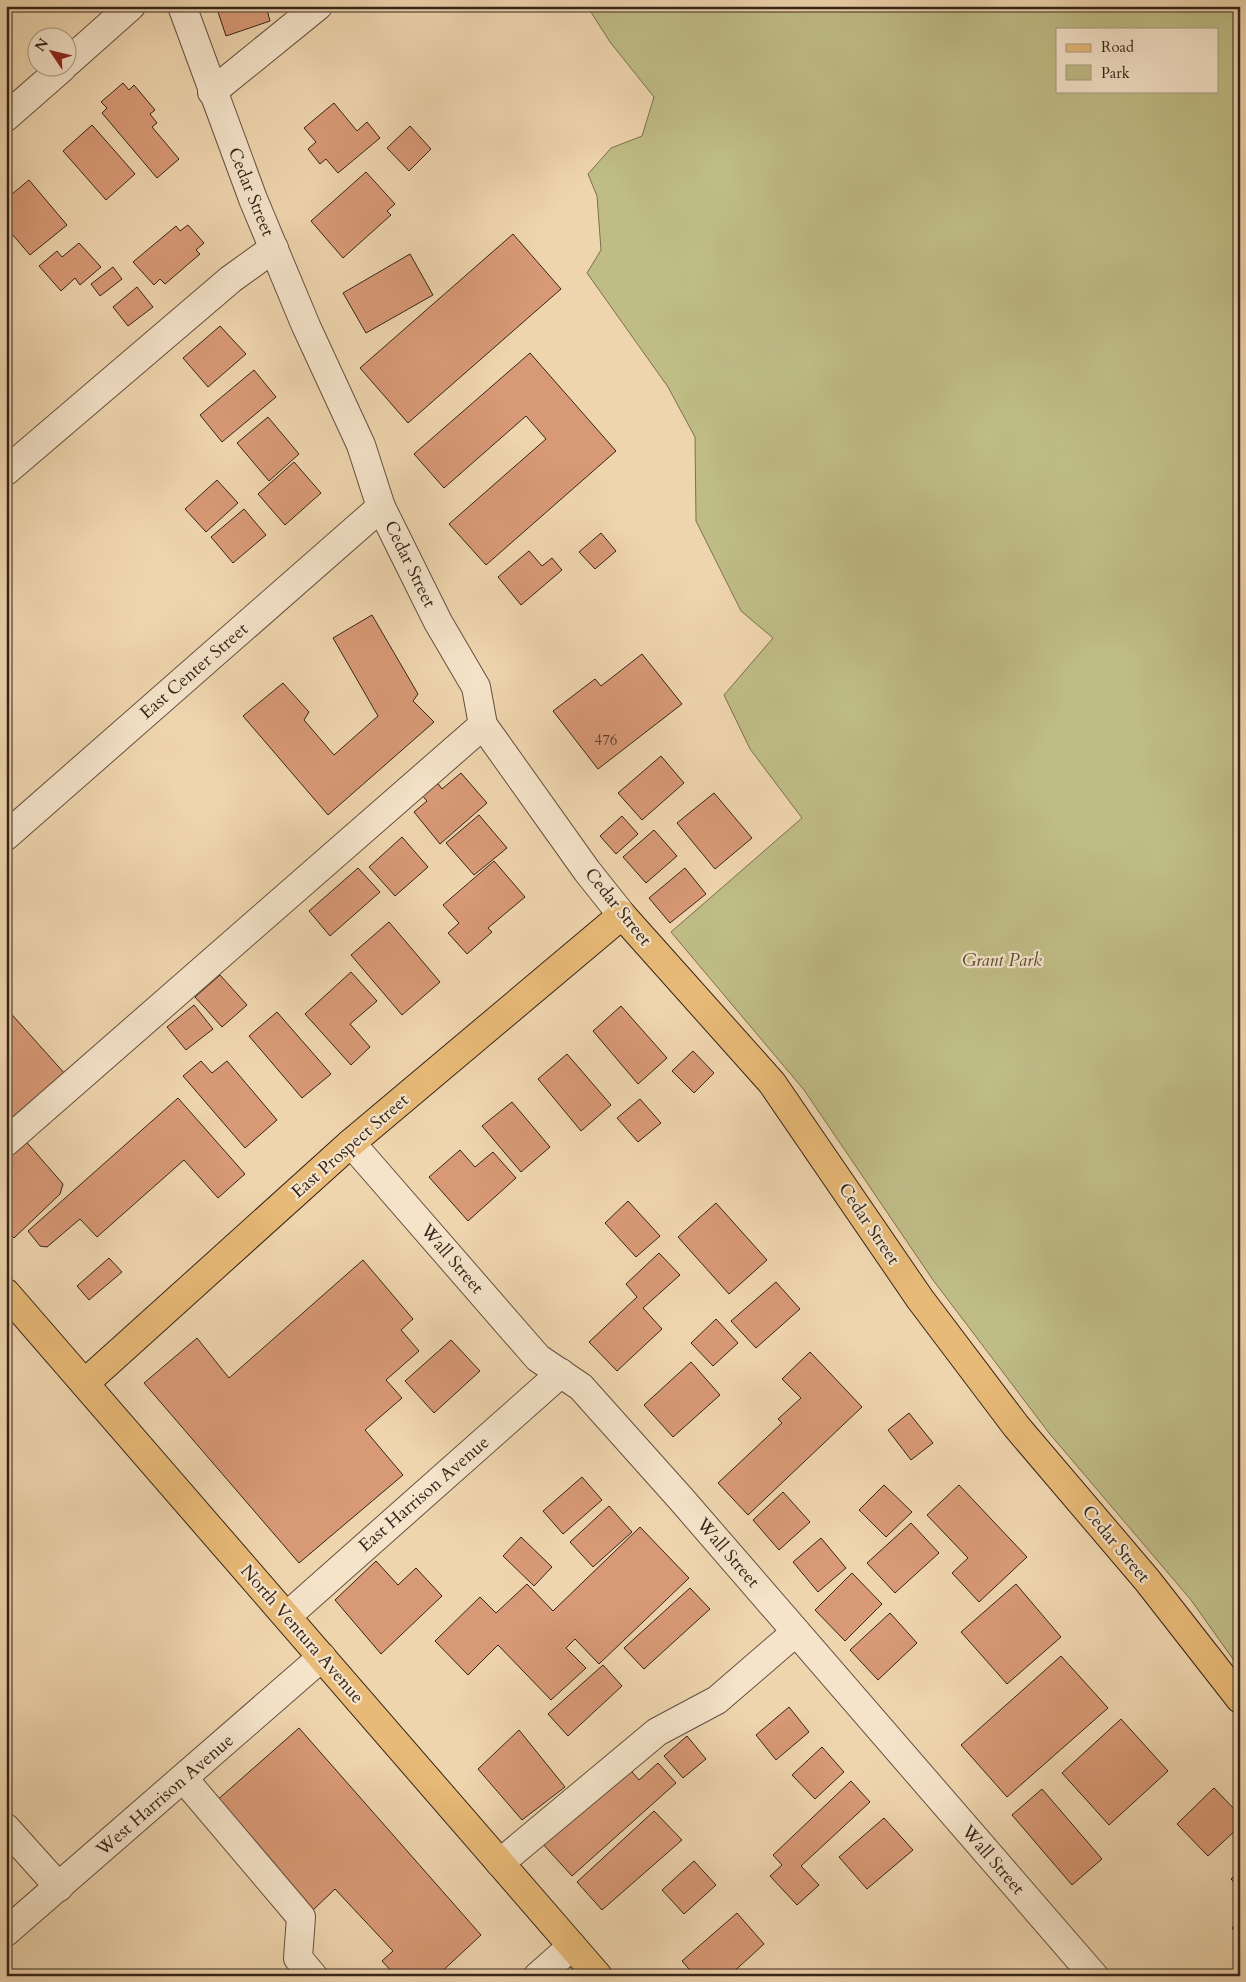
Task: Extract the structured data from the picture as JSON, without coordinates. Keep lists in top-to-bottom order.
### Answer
{
  "streets": {
    "main road": ["Cedar Street", "East Prospect Street", "North Ventura Avenue"],
    "street": [
      "East Center Street",
      "Wall Street",
      "East Harrison Avenue",
      "West Harrison Avenue"
    ]
  },
  "crossings": [
    ["Cedar Street", "East Center Street"],
    ["Cedar Street", "East Prospect Street"],
    ["East Prospect Street", "Wall Street"],
    ["East Prospect Street", "North Ventura Avenue"],
    ["Wall Street", "East Harrison Avenue"],
    ["East Harrison Avenue", "North Ventura Avenue"],
    ["North Ventura Avenue", "West Harrison Avenue"]
  ],
  "parks": ["Grant Park"],
  "house_numbers": ["476"],
  "legend": ["Road", "Park"],
  "north": "top left"
}
